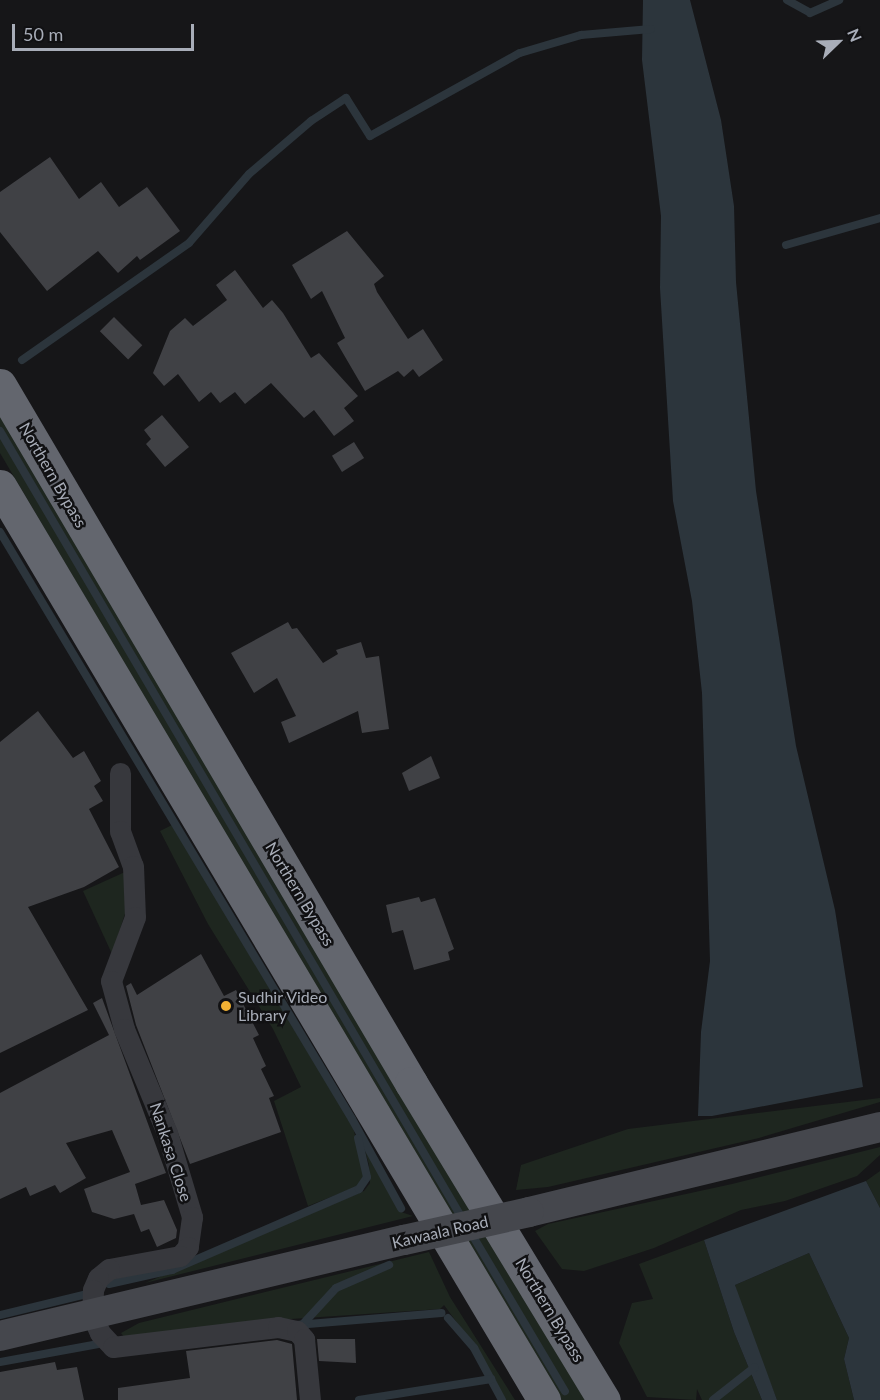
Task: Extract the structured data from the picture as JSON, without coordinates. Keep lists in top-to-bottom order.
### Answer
{
  "streets": {
    "highway": ["Northern Bypass"],
    "street": ["Nankasa Close", "Kawaala Road"]
  },
  "crossings": [
    ["Nankasa Close", "Kawaala Road"]
  ],
  "places": ["Sudhir Video Library"],
  "scale_bar": "50 m",
  "north": "top right"
}
